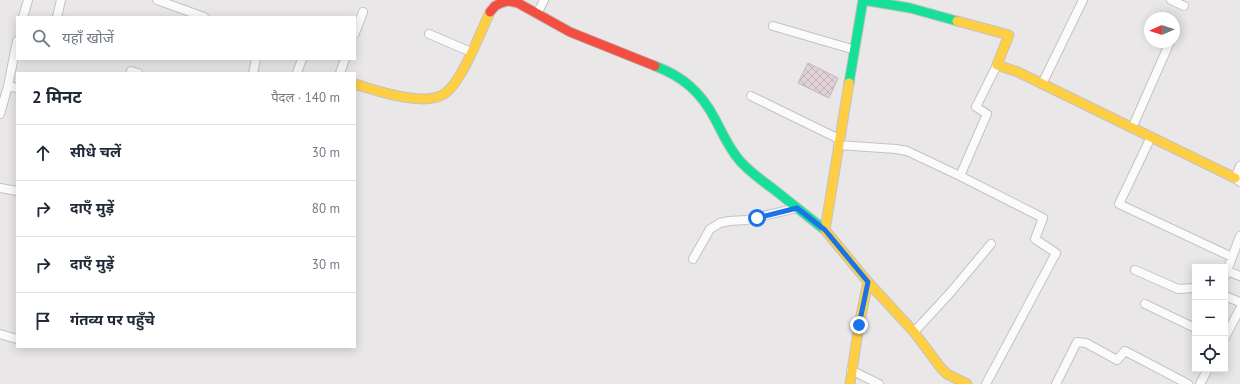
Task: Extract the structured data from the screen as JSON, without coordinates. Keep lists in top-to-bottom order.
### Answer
{
  "north": "left",
  "page": {
    "search": "यहाँ खोजें",
    "heading": ["2 मिनट", "पैदल · 140 m"],
    "list": [
      ["सीधे चलें", "30 m"],
      ["दाएँ मुड़ें", "80 m"],
      ["दाएँ मुड़ें", "30 m"],
      "गंतव्य पर पहुँचे"
    ],
    "map_buttons": ["+", "−"]
  }
}
